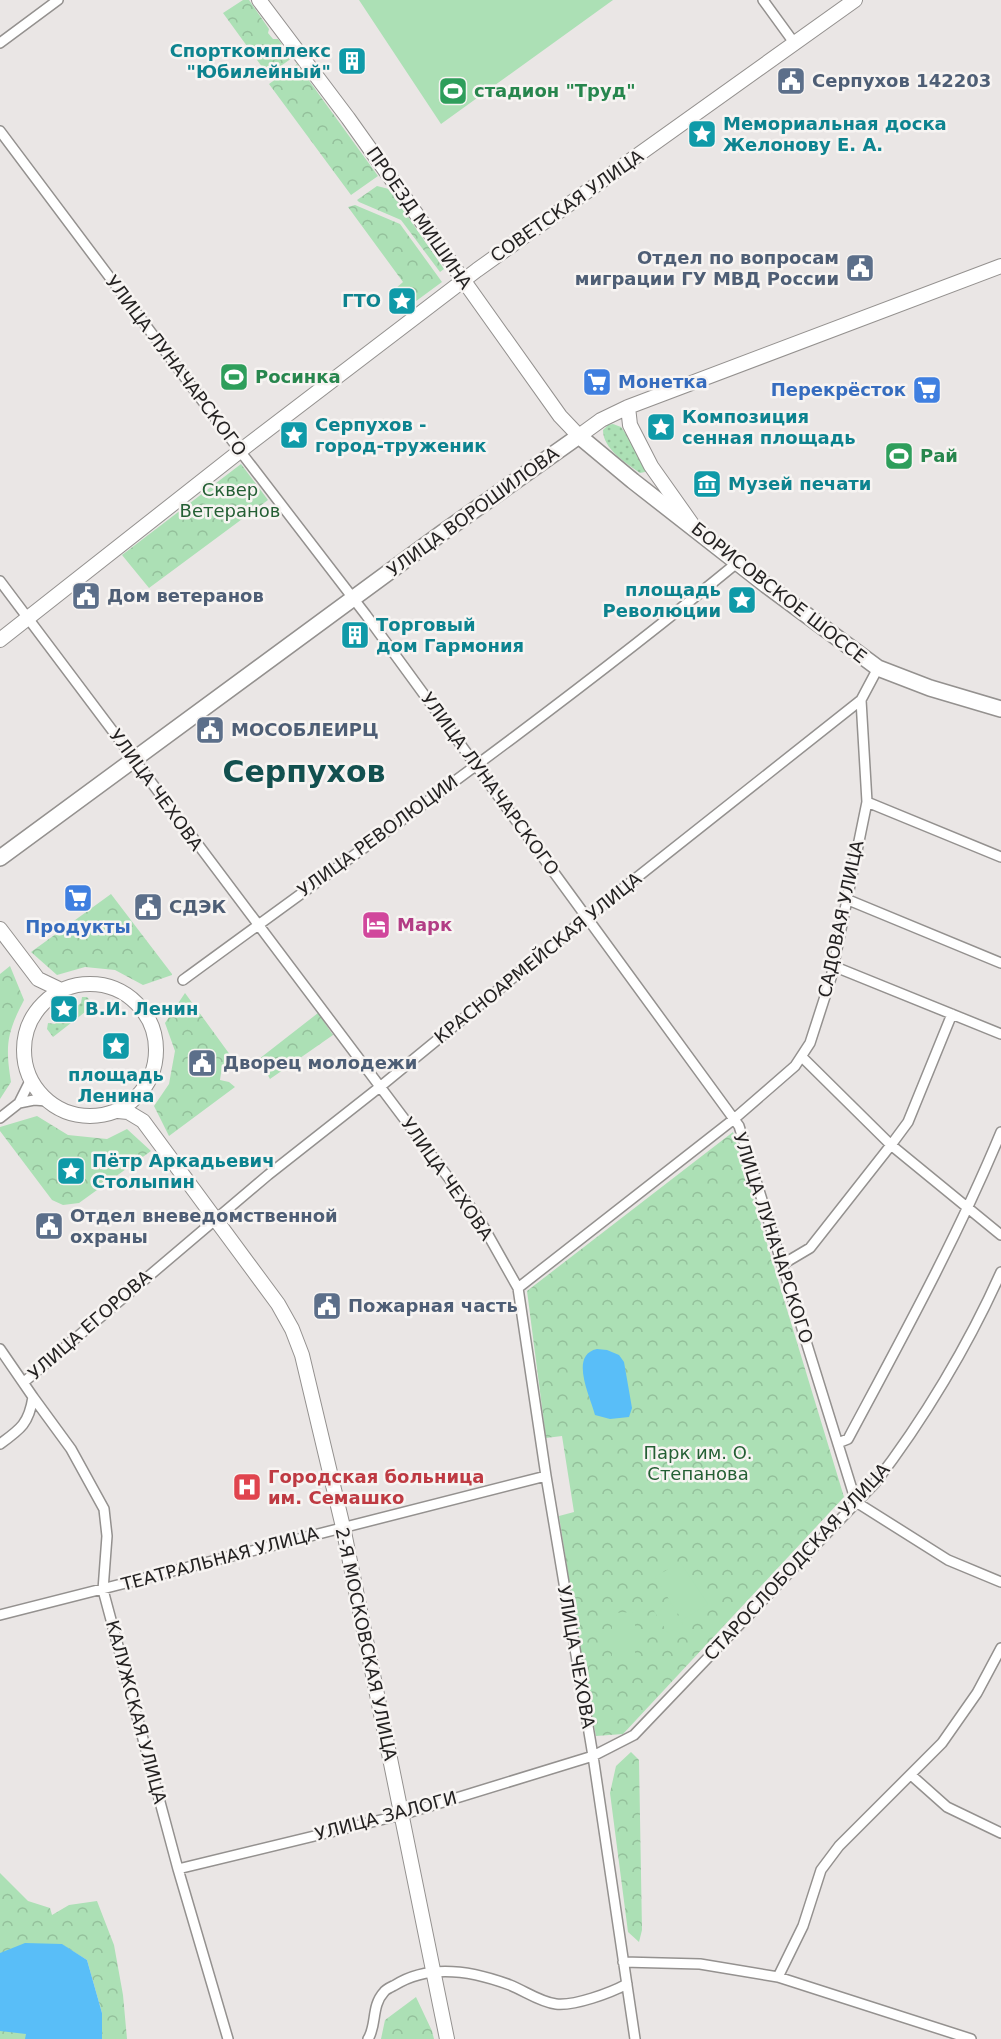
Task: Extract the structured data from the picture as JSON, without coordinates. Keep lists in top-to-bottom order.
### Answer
{
  "streets": {
    "main road": ["УЛИЦА ВОРОШИЛОВА", "БОРИСОВСКОЕ ШОССЕ"],
    "street": [
      "СОВЕТСКАЯ УЛИЦА",
      "ПРОЕЗД МИШИНА",
      "УЛИЦА ЛУНАЧАРСКОГО",
      "УЛИЦА ЧЕХОВА",
      "УЛИЦА РЕВОЛЮЦИИ",
      "САДОВАЯ УЛИЦА",
      "КРАСНОАРМЕЙСКАЯ УЛИЦА",
      "УЛИЦА ЕГОРОВА",
      "ТЕАТРАЛЬНАЯ УЛИЦА",
      "СТАРОСЛОБОДСКАЯ УЛИЦА",
      "2-Я МОСКОВСКАЯ УЛИЦА",
      "КАЛУЖСКАЯ УЛИЦА",
      "УЛИЦА ЗАЛОГИ"
    ]
  },
  "crossings": [
    ["СОВЕТСКАЯ УЛИЦА", "ПРОЕЗД МИШИНА"],
    ["СОВЕТСКАЯ УЛИЦА", "УЛИЦА ЛУНАЧАРСКОГО"],
    ["СОВЕТСКАЯ УЛИЦА", "УЛИЦА ЧЕХОВА"],
    ["ПРОЕЗД МИШИНА", "УЛИЦА ВОРОШИЛОВА"],
    ["ПРОЕЗД МИШИНА", "БОРИСОВСКОЕ ШОССЕ"],
    ["УЛИЦА ЛУНАЧАРСКОГО", "УЛИЦА ВОРОШИЛОВА"],
    ["УЛИЦА ЛУНАЧАРСКОГО", "УЛИЦА РЕВОЛЮЦИИ"],
    ["УЛИЦА ЛУНАЧАРСКОГО", "САДОВАЯ УЛИЦА"],
    ["УЛИЦА ЛУНАЧАРСКОГО", "КРАСНОАРМЕЙСКАЯ УЛИЦА"],
    ["УЛИЦА ЛУНАЧАРСКОГО", "СТАРОСЛОБОДСКАЯ УЛИЦА"],
    ["УЛИЦА ВОРОШИЛОВА", "БОРИСОВСКОЕ ШОССЕ"],
    ["УЛИЦА ВОРОШИЛОВА", "УЛИЦА ЧЕХОВА"],
    ["БОРИСОВСКОЕ ШОССЕ", "УЛИЦА РЕВОЛЮЦИИ"],
    ["УЛИЦА ЧЕХОВА", "УЛИЦА РЕВОЛЮЦИИ"],
    ["УЛИЦА ЧЕХОВА", "САДОВАЯ УЛИЦА"],
    ["УЛИЦА ЧЕХОВА", "КРАСНОАРМЕЙСКАЯ УЛИЦА"],
    ["УЛИЦА ЧЕХОВА", "ТЕАТРАЛЬНАЯ УЛИЦА"],
    ["УЛИЦА ЧЕХОВА", "СТАРОСЛОБОДСКАЯ УЛИЦА"],
    ["УЛИЦА ЧЕХОВА", "УЛИЦА ЗАЛОГИ"],
    ["САДОВАЯ УЛИЦА", "КРАСНОАРМЕЙСКАЯ УЛИЦА"],
    ["КРАСНОАРМЕЙСКАЯ УЛИЦА", "УЛИЦА ЕГОРОВА"],
    ["КРАСНОАРМЕЙСКАЯ УЛИЦА", "2-Я МОСКОВСКАЯ УЛИЦА"],
    ["УЛИЦА ЕГОРОВА", "2-Я МОСКОВСКАЯ УЛИЦА"],
    ["УЛИЦА ЕГОРОВА", "КАЛУЖСКАЯ УЛИЦА"],
    ["ТЕАТРАЛЬНАЯ УЛИЦА", "2-Я МОСКОВСКАЯ УЛИЦА"],
    ["ТЕАТРАЛЬНАЯ УЛИЦА", "КАЛУЖСКАЯ УЛИЦА"],
    ["СТАРОСЛОБОДСКАЯ УЛИЦА", "УЛИЦА ЗАЛОГИ"],
    ["2-Я МОСКОВСКАЯ УЛИЦА", "УЛИЦА ЗАЛОГИ"],
    ["КАЛУЖСКАЯ УЛИЦА", "УЛИЦА ЗАЛОГИ"]
  ],
  "districts": ["Серпухов"],
  "parks": ["Сквер Ветеранов", "Парк им. О. Степанова"],
  "places": {
    "building": ["Спорткомплекс \"Юбилейный\"", "Торговый дом Гармония"],
    "public building": [
      "Серпухов 142203",
      "Отдел по вопросам миграции ГУ МВД России",
      "Дом ветеранов",
      "МОСОБЛЕИРЦ",
      "СДЭК",
      "Дворец молодежи",
      "Отдел вневедомственной охраны",
      "Пожарная часть"
    ],
    "sports": ["стадион \"Труд\"", "Росинка", "Рай"],
    "place": [
      "Мемориальная доска Желонову Е. А.",
      "ГТО",
      "Композиция сенная площадь",
      "Серпухов - город-труженик",
      "площадь Революции",
      "В.И. Ленин",
      "площадь Ленина",
      "Пётр Аркадьевич Столыпин"
    ],
    "supermarket": ["Монетка", "Перекрёсток", "Продукты"],
    "museum": ["Музей печати"],
    "hotel": ["Марк"],
    "hospital": ["Городская больница им. Семашко"]
  }
}
